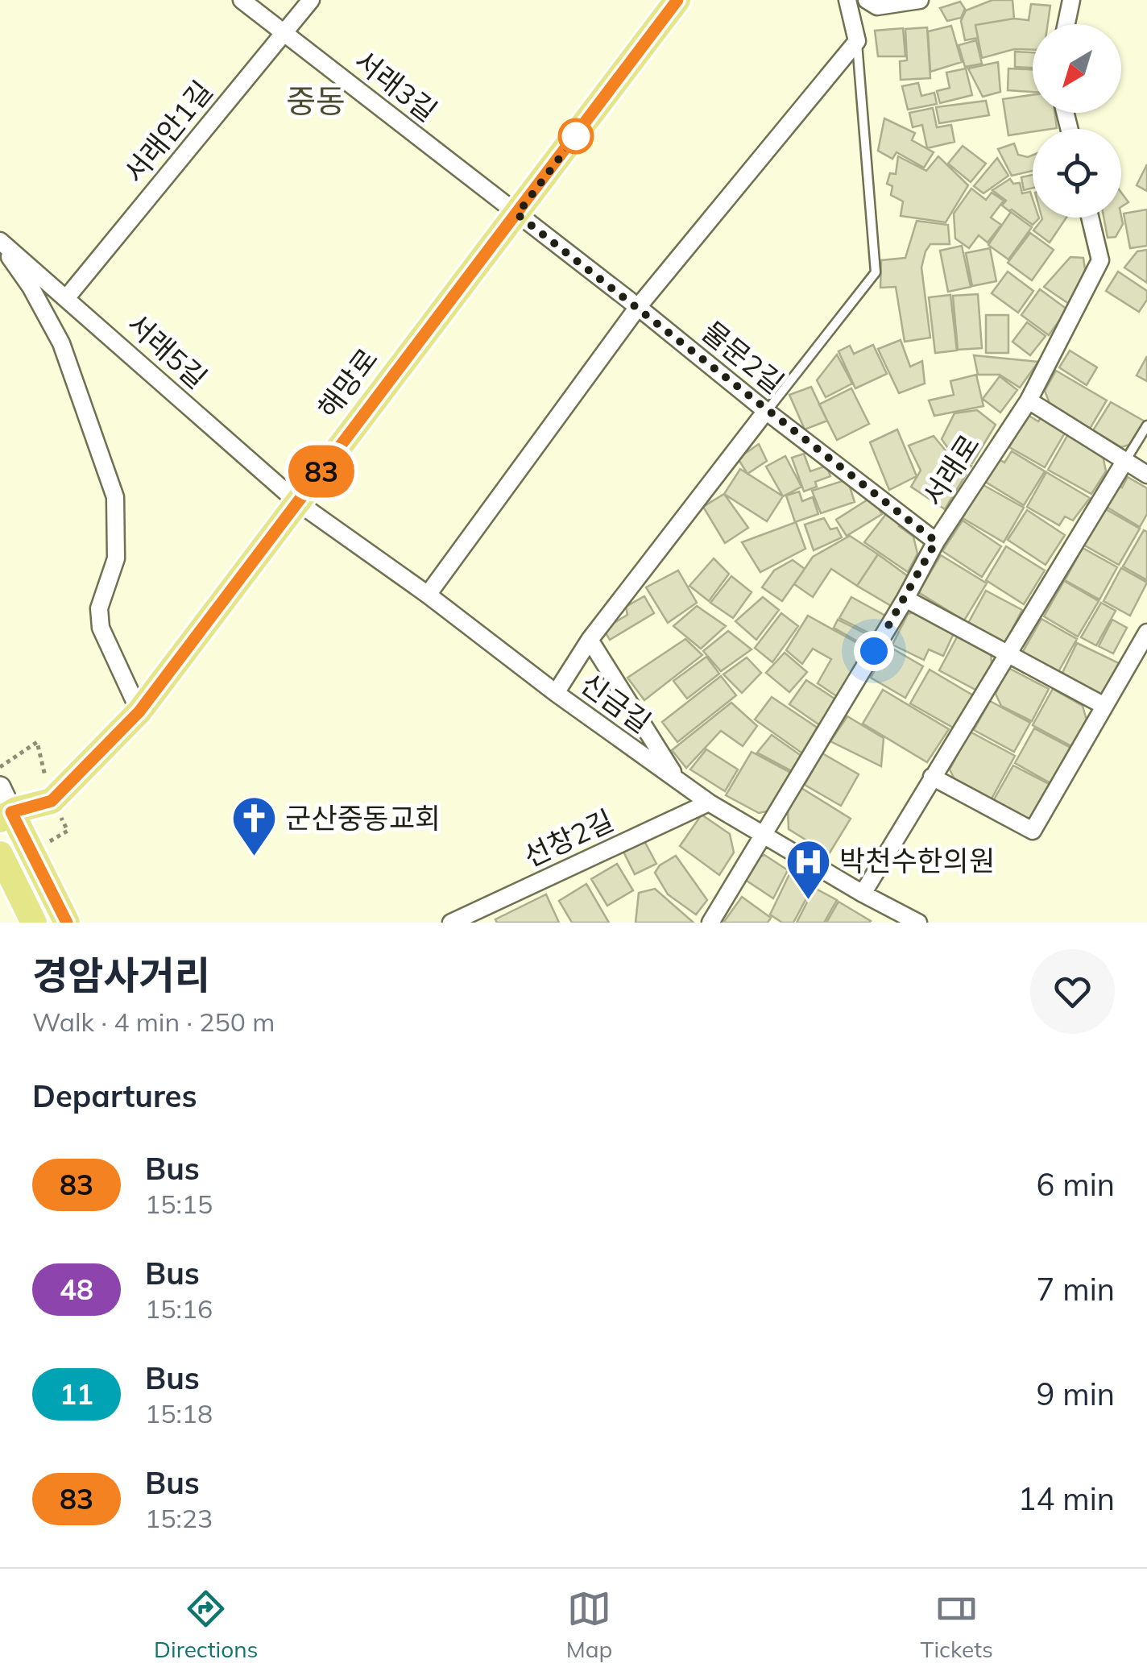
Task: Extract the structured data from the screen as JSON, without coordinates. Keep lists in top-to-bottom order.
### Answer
{
  "streets": {
    "main road": ["해망로"],
    "street": [
      "서래3길",
      "서래안1길",
      "서래5길",
      "물문2길",
      "서래로",
      "신금길",
      "선창2길"
    ]
  },
  "crossings": [
    ["서래3길", "서래안1길"],
    ["서래3길", "물문2길"],
    ["서래3길", "해망로"],
    ["서래안1길", "서래5길"],
    ["서래5길", "해망로"],
    ["서래5길", "신금길"],
    ["물문2길", "해망로"],
    ["물문2길", "서래로"],
    ["해망로", "신금길"],
    ["서래로", "신금길"],
    ["신금길", "선창2길"]
  ],
  "districts": ["중동"],
  "places": {
    "church": ["군산중동교회"],
    "hospital": ["박천수한의원"]
  },
  "lines": ["bus line 83"],
  "north": "bottom left",
  "page": {
    "on_map": "83",
    "heading": [
      ["경암사거리", "Walk · 4 min · 250 m"],
      "Departures"
    ],
    "list": [
      {
        "mark": "83",
        "name": "Bus",
        "note": "15:15",
        "value": "6 min"
      },
      {
        "mark": "48",
        "name": "Bus",
        "note": "15:16",
        "value": "7 min"
      },
      {
        "mark": "11",
        "name": "Bus",
        "note": "15:18",
        "value": "9 min"
      },
      {
        "mark": "83",
        "name": "Bus",
        "note": "15:23",
        "value": "14 min"
      }
    ],
    "tabs": ["Directions", "Map", "Tickets"]
  }
}
